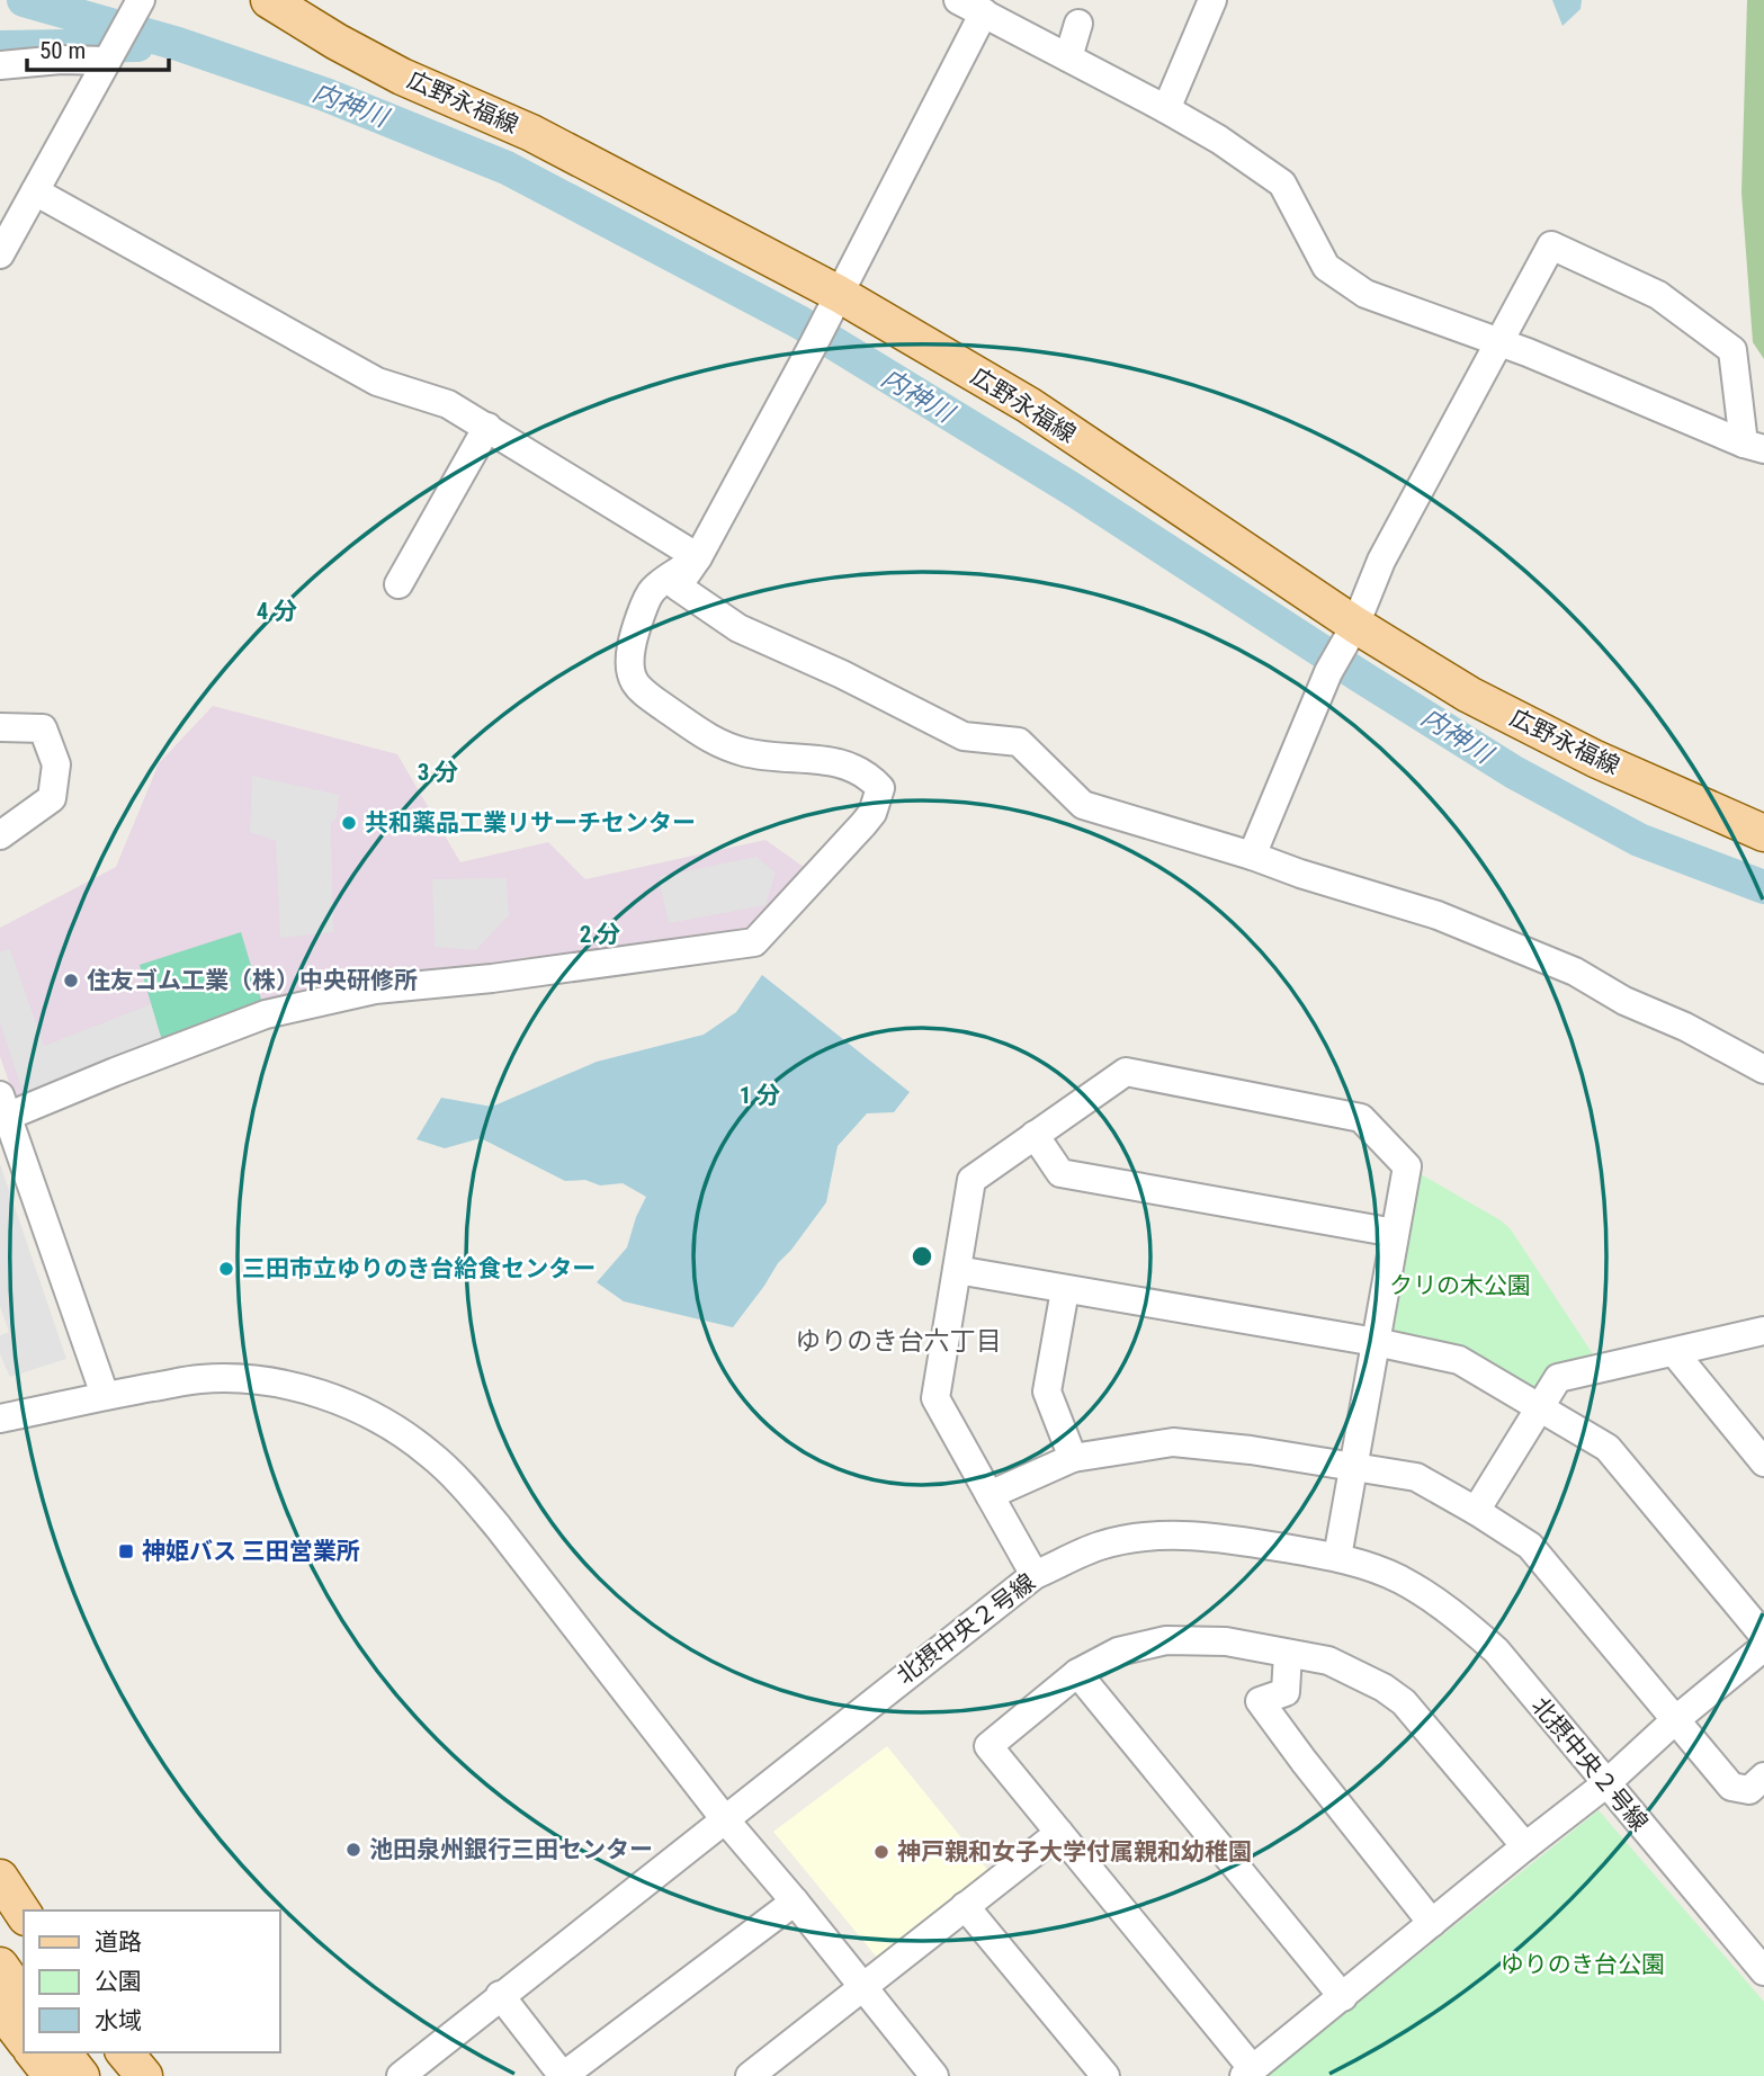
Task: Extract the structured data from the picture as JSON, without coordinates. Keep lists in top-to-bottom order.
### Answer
{
  "streets": {
    "main road": ["広野永福線"],
    "street": ["北摂中央２号線"]
  },
  "districts": ["ゆりのき台六丁目"],
  "water": ["内神川"],
  "parks": ["クリの木公園", "ゆりのき台公園"],
  "places": {
    "other": [
      "共和薬品工業リサーチセンター",
      "住友ゴム工業（株）中央研修所",
      "三田市立ゆりのき台給食センター",
      "池田泉州銀行三田センター",
      "神戸親和女子大学付属親和幼稚園"
    ],
    "transit": ["神姫バス 三田営業所"]
  },
  "legend": ["道路", "公園", "水域"],
  "scale_bar": "50 m",
  "rings": [
    "4 分",
    "3 分",
    "2 分",
    "1 分"
  ]
}
